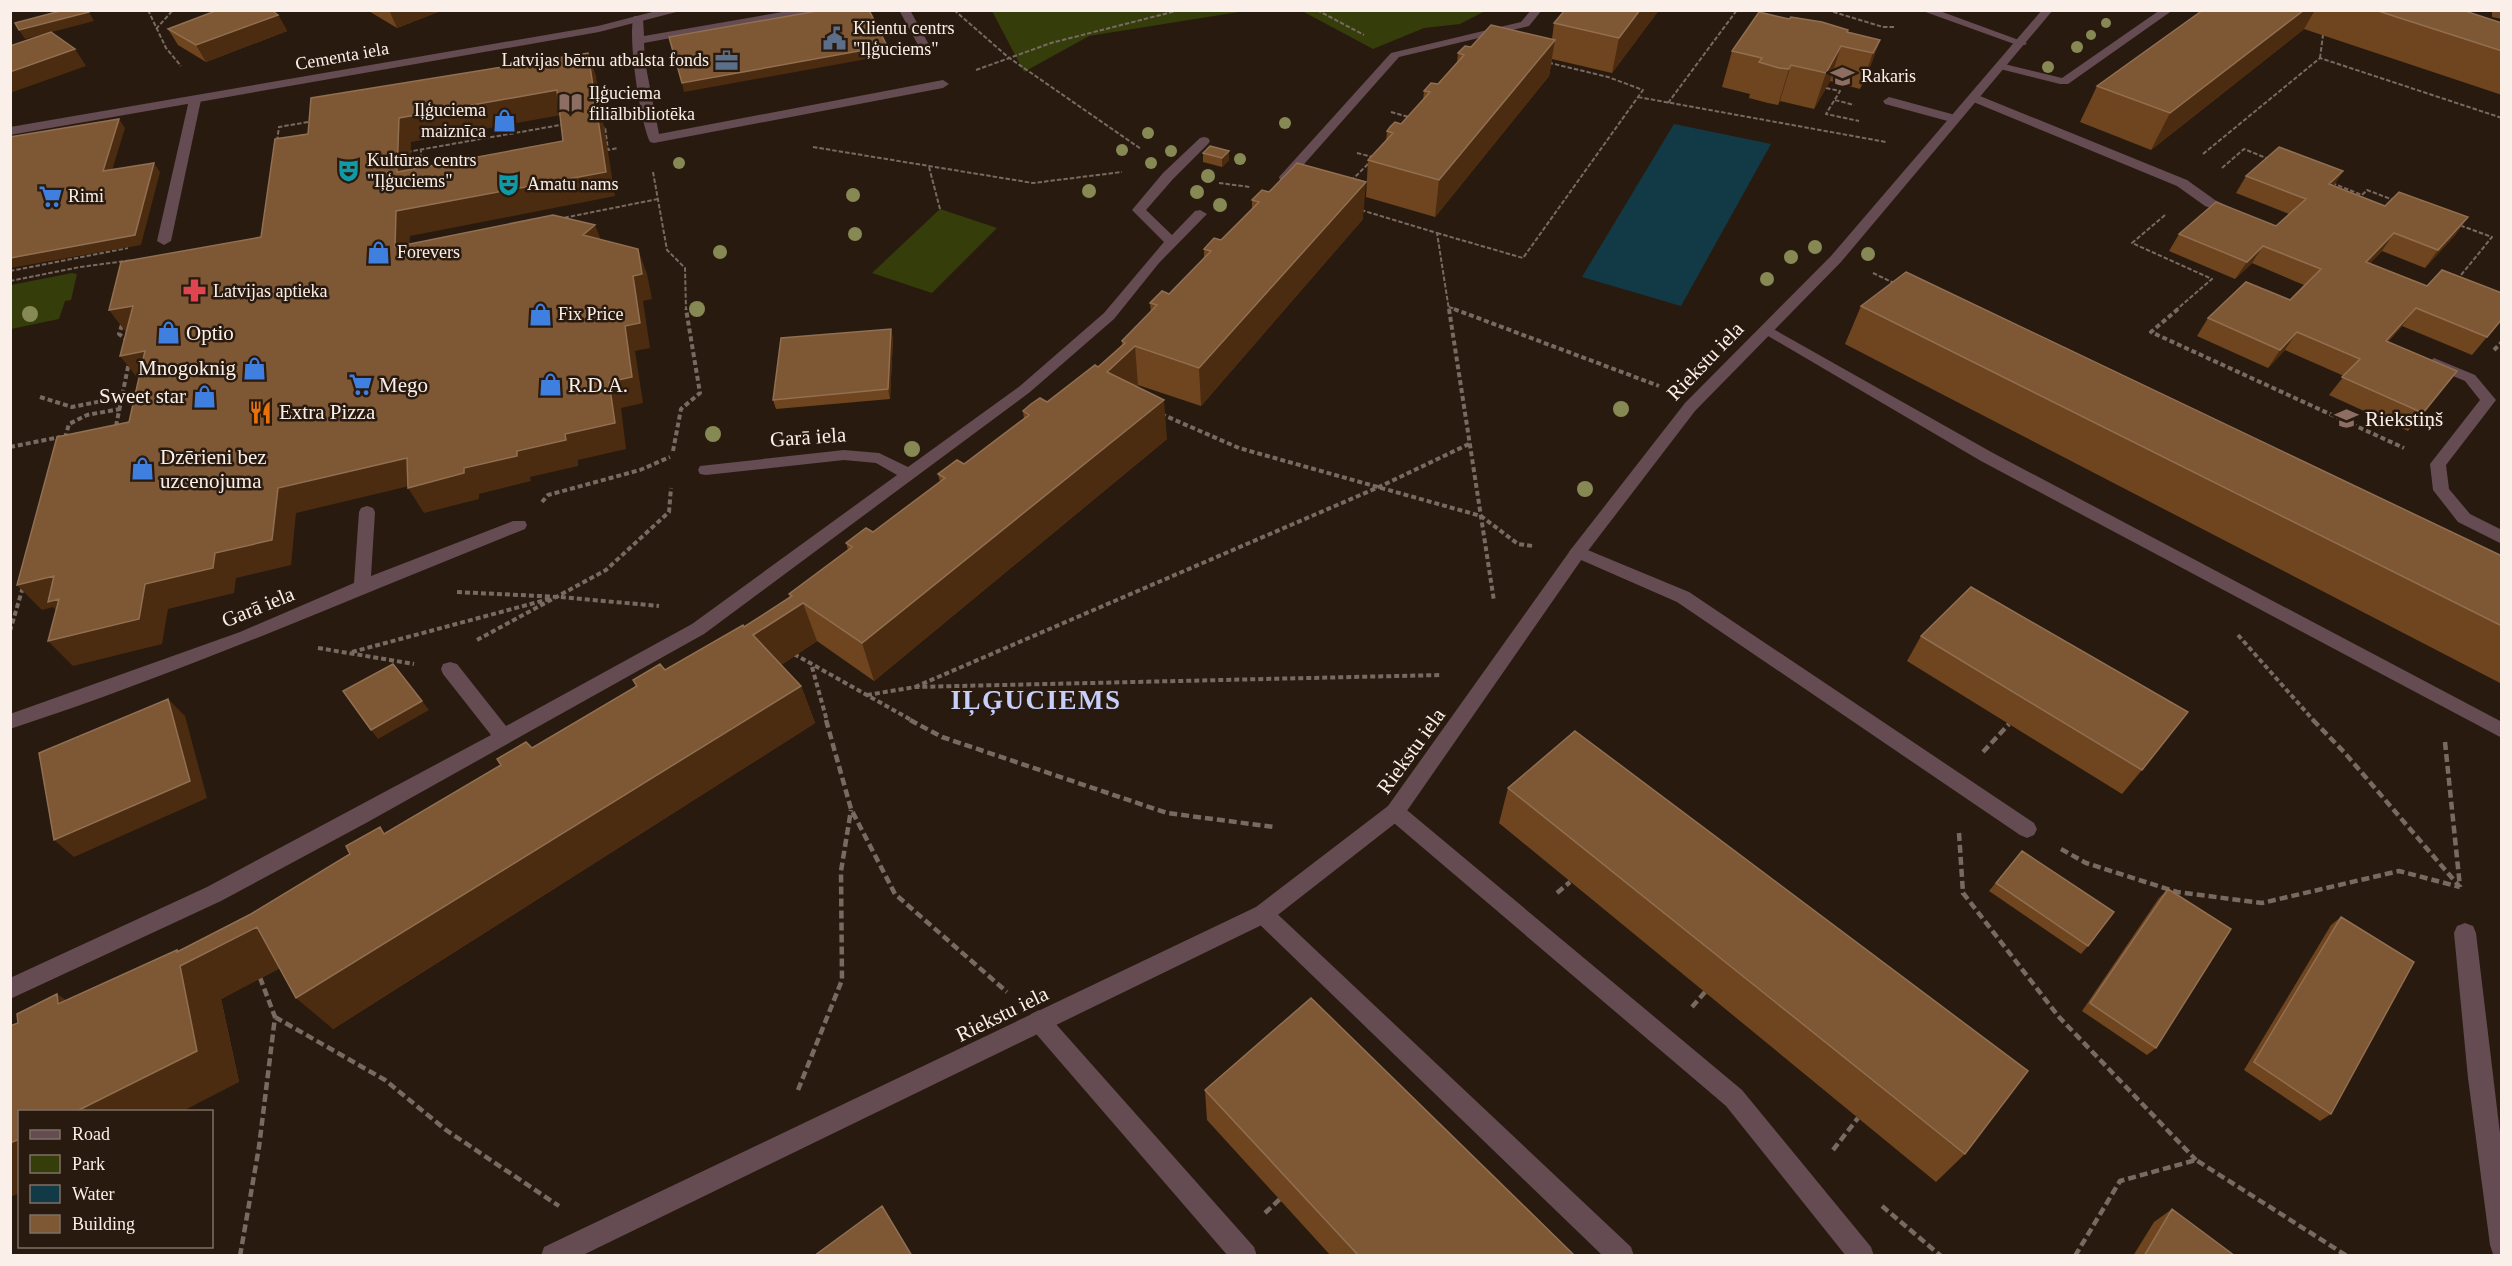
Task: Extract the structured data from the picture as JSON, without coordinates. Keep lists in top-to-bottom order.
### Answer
{
  "streets": {
    "street": ["Cementa iela", "Riekstu iela", "Garā iela"]
  },
  "districts": ["IĻĢUCIEMS"],
  "places": {
    "public building": ["Klientu centrs \"Iļģuciems\""],
    "office": ["Latvijas bērnu atbalsta fonds"],
    "school or university": ["Rakaris", "Riekstiņš"],
    "library": ["Iļģuciema filiālbibliotēka"],
    "shop": [
      "Iļģuciema maiznīca",
      "Forevers",
      "Fix Price",
      "Optio",
      "Mnogoknig",
      "R.D.A.",
      "Sweet star",
      "Dzērieni bez uzcenojuma"
    ],
    "theatre": ["Kultūras centrs \"Iļģuciems\"", "Amatu nams"],
    "supermarket": ["Rimi", "Mego"],
    "pharmacy": ["Latvijas aptieka"],
    "restaurant": ["Extra Pizza"]
  },
  "legend": [
    "Road",
    "Park",
    "Water",
    "Building"
  ]
}
